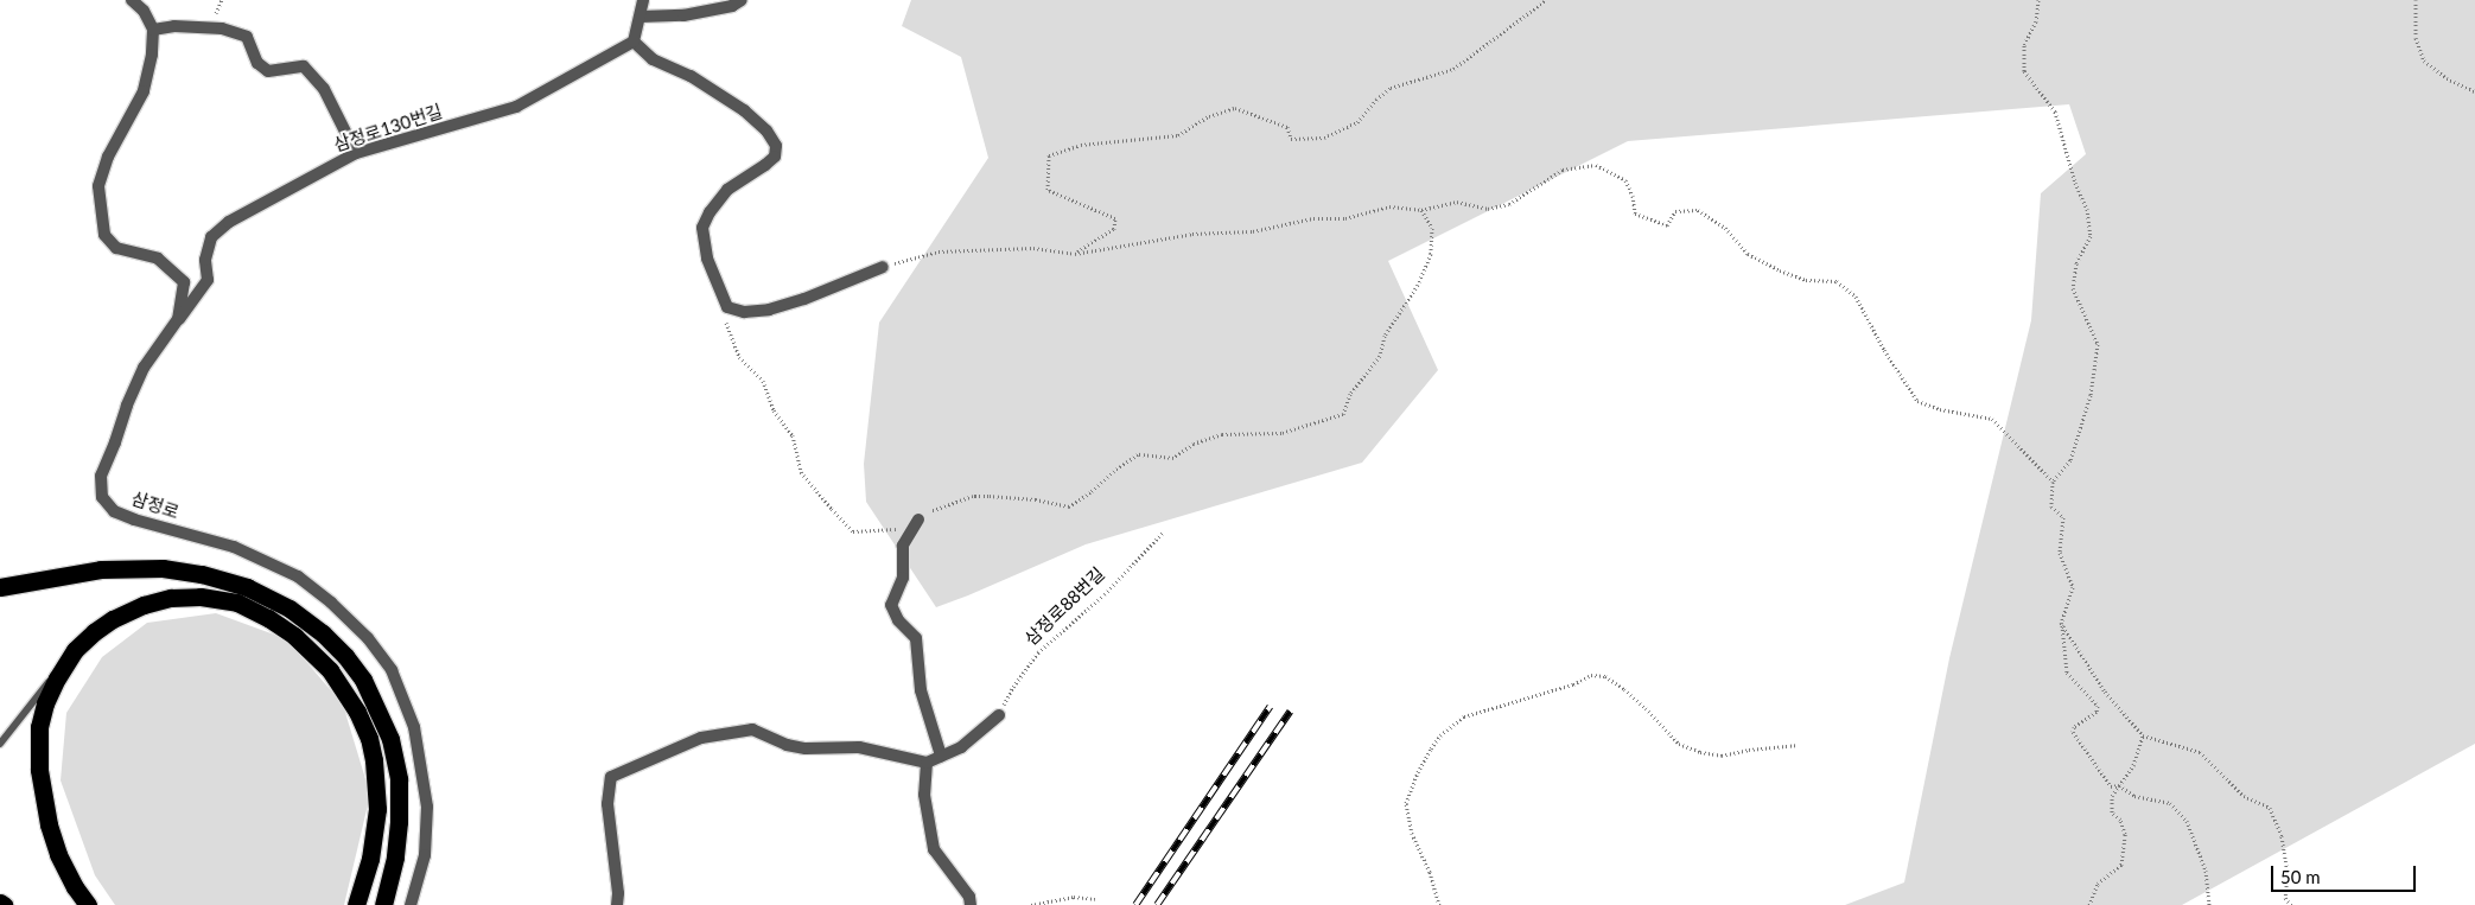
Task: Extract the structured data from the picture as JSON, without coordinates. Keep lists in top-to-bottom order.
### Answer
{
  "streets": {
    "street": ["삼정로130번길", "삼정로"],
    "path": ["삼정로88번길"]
  },
  "crossings": [
    ["삼정로130번길", "삼정로"]
  ],
  "scale_bar": "50 m"
}
